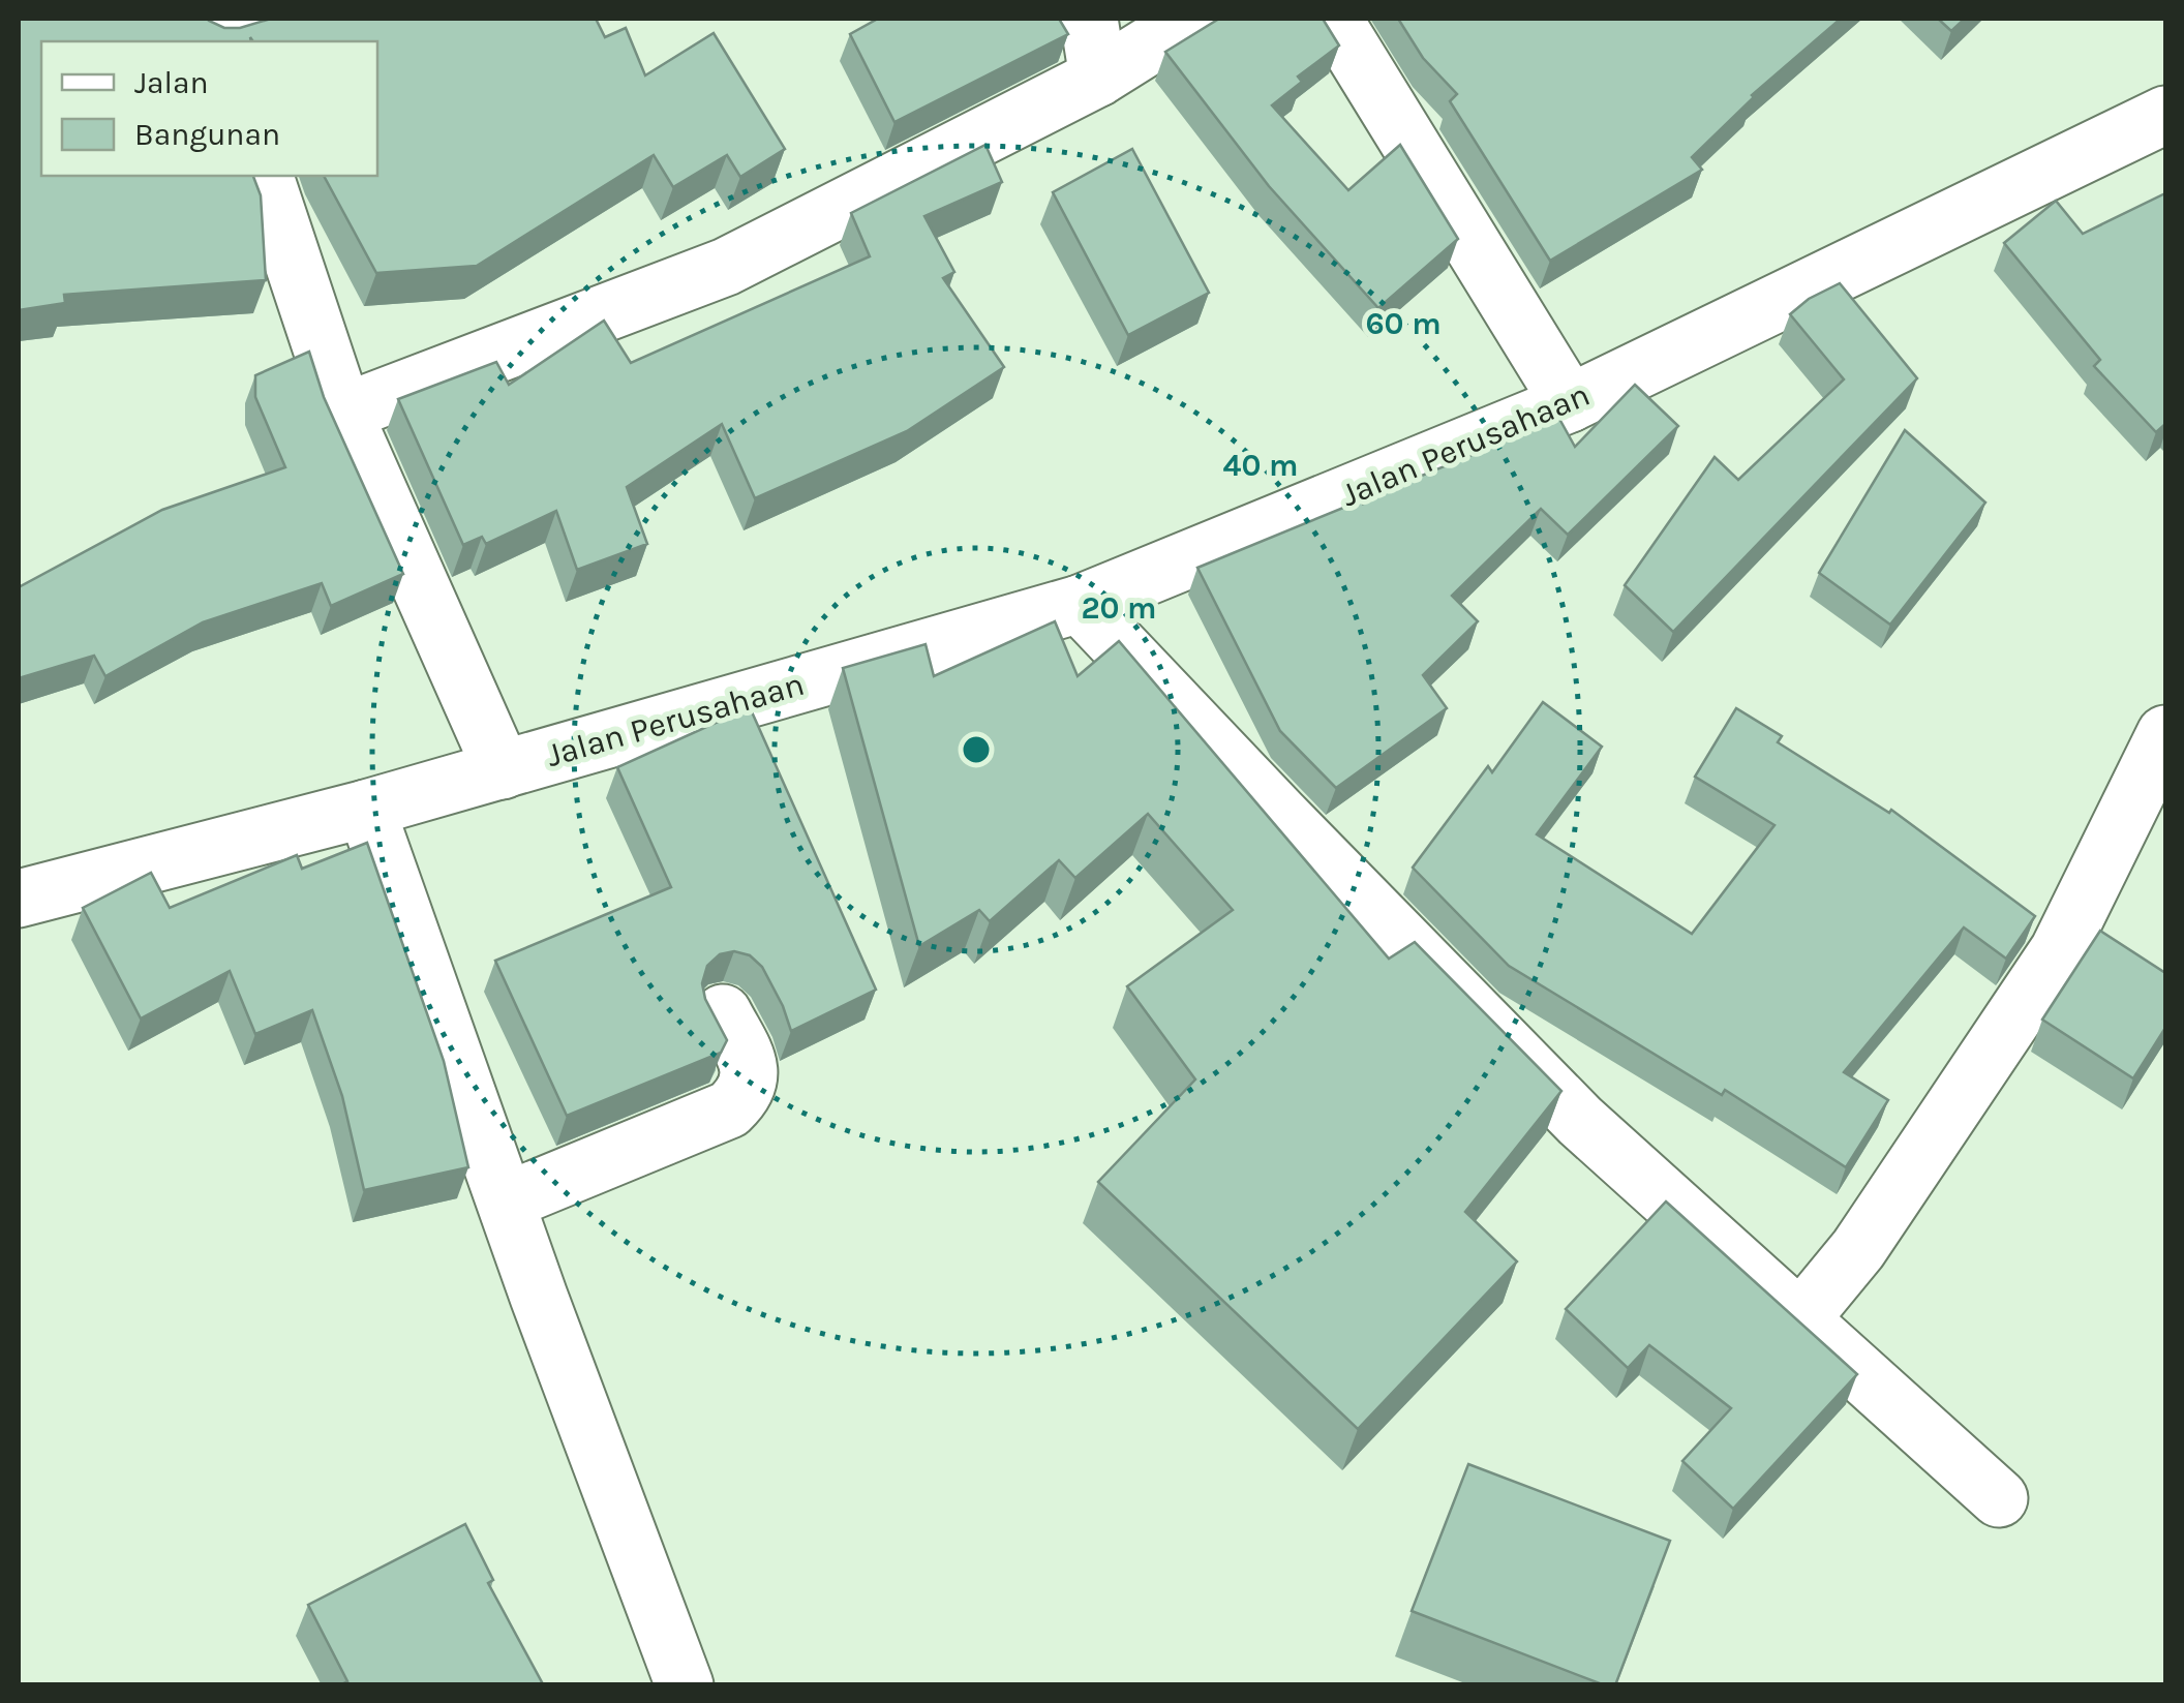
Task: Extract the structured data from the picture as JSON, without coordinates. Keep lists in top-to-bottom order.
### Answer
{
  "streets": {
    "street": ["Jalan Perusahaan"]
  },
  "legend": ["Jalan", "Bangunan"],
  "rings": ["60 m", "40 m", "20 m"]
}
